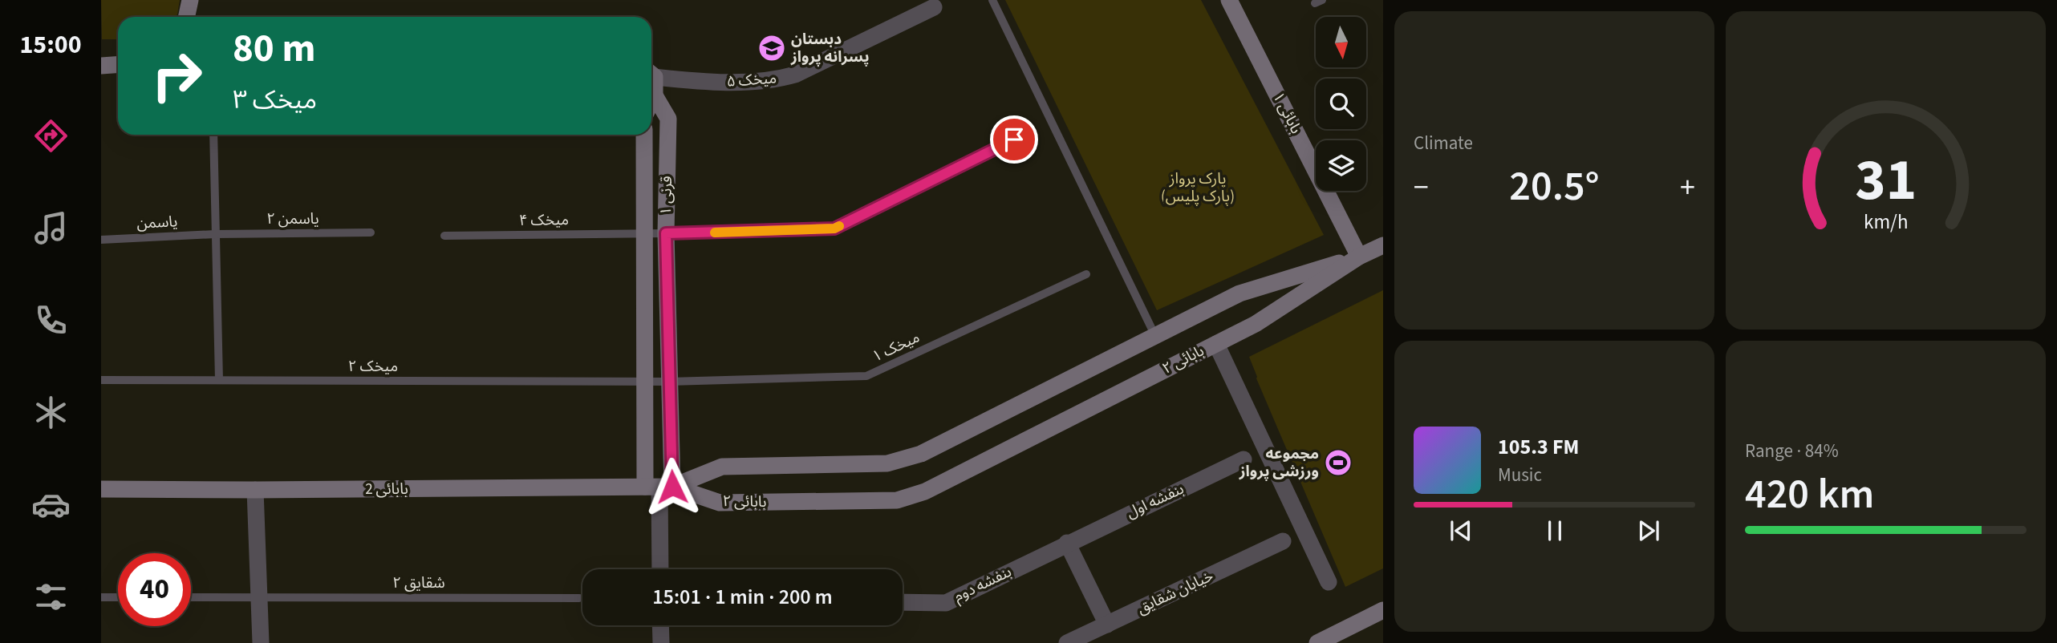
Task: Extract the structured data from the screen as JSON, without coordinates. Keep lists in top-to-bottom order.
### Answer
{
  "streets": {
    "main road": [
      "بابائی ۱",
      "قرنی ۱",
      "بابائی ۲",
      "بابائی 2"
    ],
    "street": [
      "میخک ۵",
      "بنفشه اول",
      "بنفشه دوم",
      "خیابان شقایق"
    ],
    "lane": [
      "یاسمن ۲",
      "میخک ۴",
      "یاسمن",
      "میخک ۱",
      "میخک ۲",
      "شقایق ۲"
    ]
  },
  "crossings": [
    ["بابائی ۱", "بابائی ۲"],
    ["قرنی ۱", "میخک ۴"],
    ["قرنی ۱", "میخک ۱"],
    ["قرنی ۱", "بابائی ۲"],
    ["قرنی ۱", "میخک ۲"],
    ["قرنی ۱", "بابائی 2"],
    ["یاسمن ۲", "یاسمن"],
    ["میخک ۱", "میخک ۲"],
    ["بابائی ۲", "بابائی 2"],
    ["بنفشه اول", "بنفشه دوم"]
  ],
  "parks": ["پارک پرواز (پارک پلیس)"],
  "places": {
    "school or university": ["دبستان پسرانه پرواز"],
    "sports": ["مجموعه ورزشی پرواز"]
  },
  "north": "bottom",
  "page": {
    "tabs": "15:00",
    "tile": [
      "Climate",
      ["Range · 84%", "420 km"]
    ],
    "turn": ["80 m", "میخک ۳"],
    "heat": ["−", "20.5°", "+"],
    "song": ["105.3 FM", "Music"],
    "limit": "40",
    "trip": "15:01 · 1 min · 200 m",
    "gauge": ["31", "km/h"]
  }
}
